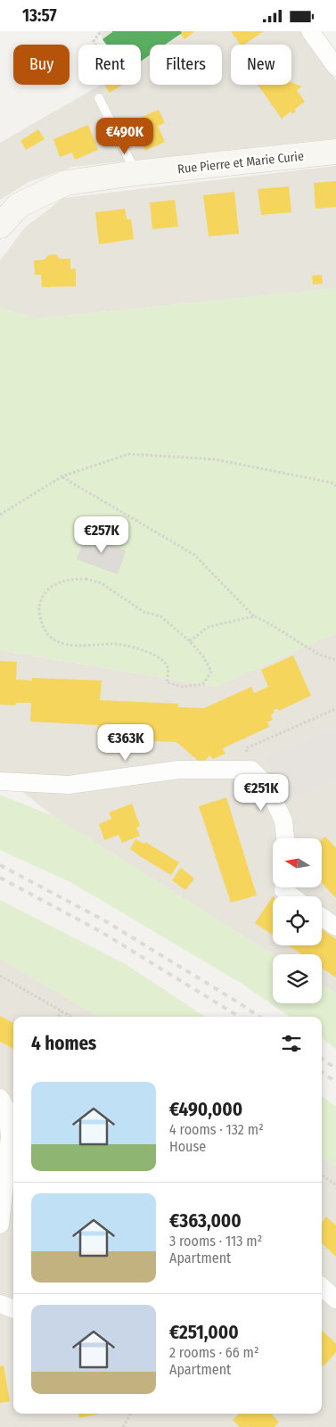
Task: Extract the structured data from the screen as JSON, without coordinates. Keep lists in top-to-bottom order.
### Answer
{
  "streets": {
    "street": ["Rue Pierre et Marie Curie"]
  },
  "north": "left",
  "page": {
    "status": "13:57",
    "chip": [
      "Buy",
      "Rent",
      "Filters",
      "New"
    ],
    "price": [
      "€490K",
      "€257K",
      "€363K",
      "€251K"
    ],
    "heading": "4 homes",
    "list": [
      {
        "name": "€490,000",
        "note": "4 rooms · 132 m² · House"
      },
      {
        "name": "€363,000",
        "note": "3 rooms · 113 m² · Apartment"
      },
      {
        "name": "€251,000",
        "note": "2 rooms · 66 m² · Apartment"
      }
    ]
  }
}
